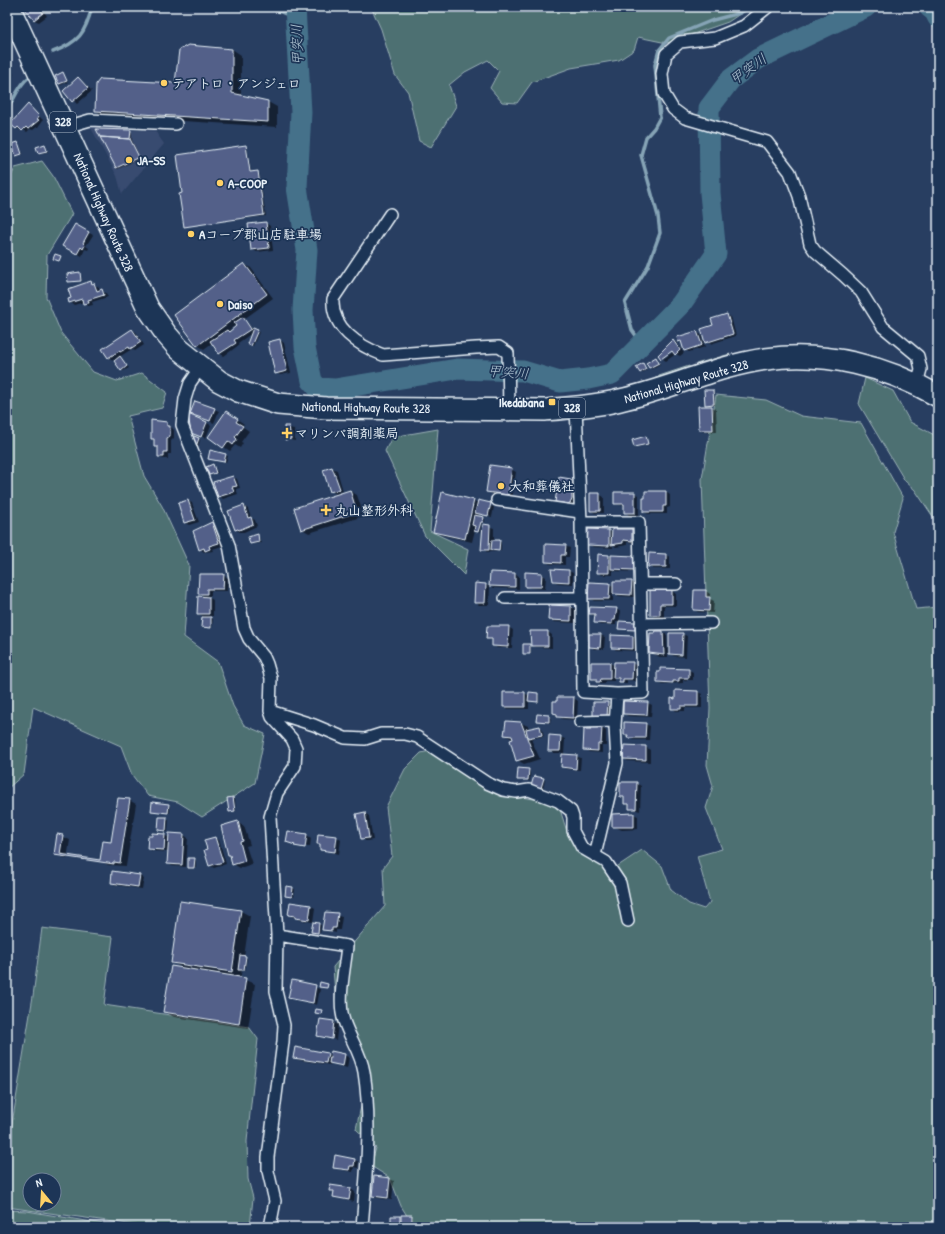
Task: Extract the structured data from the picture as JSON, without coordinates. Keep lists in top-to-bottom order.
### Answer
{
  "streets": {
    "highway": ["328", "National Highway Route 328"]
  },
  "water": ["甲突川"],
  "places": {
    "other": [
      "テアトロ・アンジェロ",
      "JA-SS",
      "A-COOP",
      "Aコープ郡山店駐車場",
      "Daiso",
      "大和葬儀社"
    ],
    "transit": ["Ikedabana"],
    "health": ["マリンバ調剤薬局", "丸山整形外科"]
  },
  "north": "top"
}
